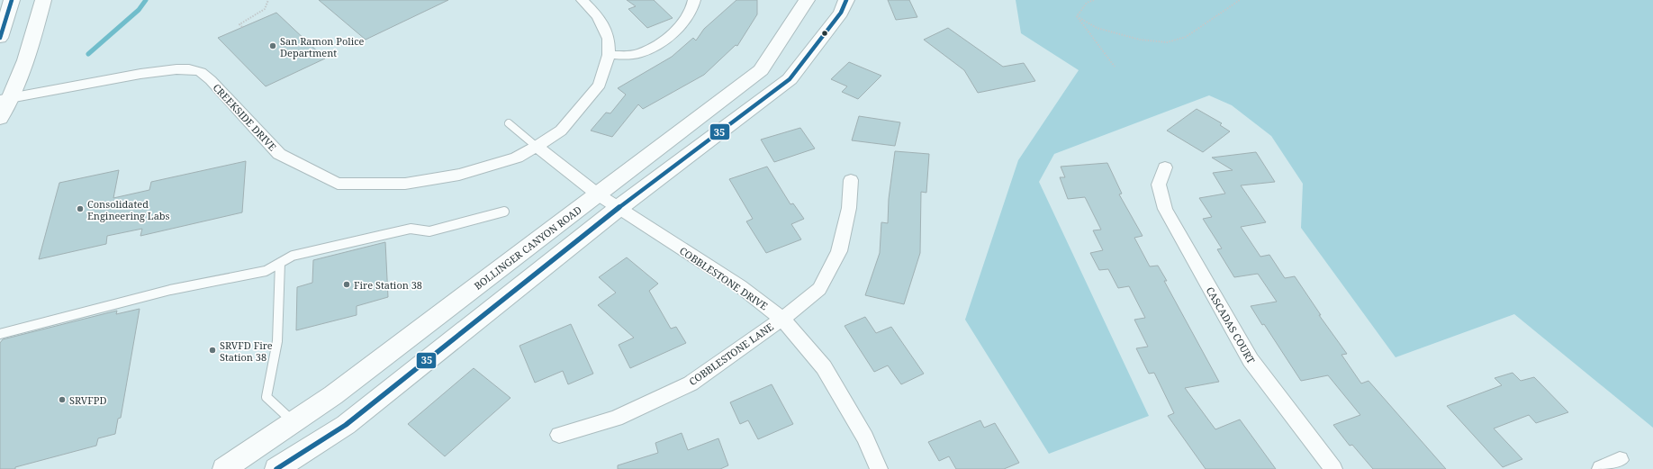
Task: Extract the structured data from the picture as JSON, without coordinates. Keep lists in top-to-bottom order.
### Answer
{
  "streets": {
    "main road": ["BOLLINGER CANYON ROAD"],
    "street": [
      "CREEKSIDE DRIVE",
      "COBBLESTONE DRIVE",
      "CASCADAS COURT",
      "COBBLESTONE LANE"
    ]
  },
  "crossings": [
    ["CREEKSIDE DRIVE", "COBBLESTONE DRIVE"],
    ["BOLLINGER CANYON ROAD", "COBBLESTONE DRIVE"],
    ["COBBLESTONE DRIVE", "COBBLESTONE LANE"]
  ],
  "places": [
    "San Ramon Police Department",
    "Consolidated Engineering Labs",
    "Fire Station 38",
    "SRVFD Fire Station 38",
    "SRVFPD"
  ],
  "lines": ["transit line 35"]
}
